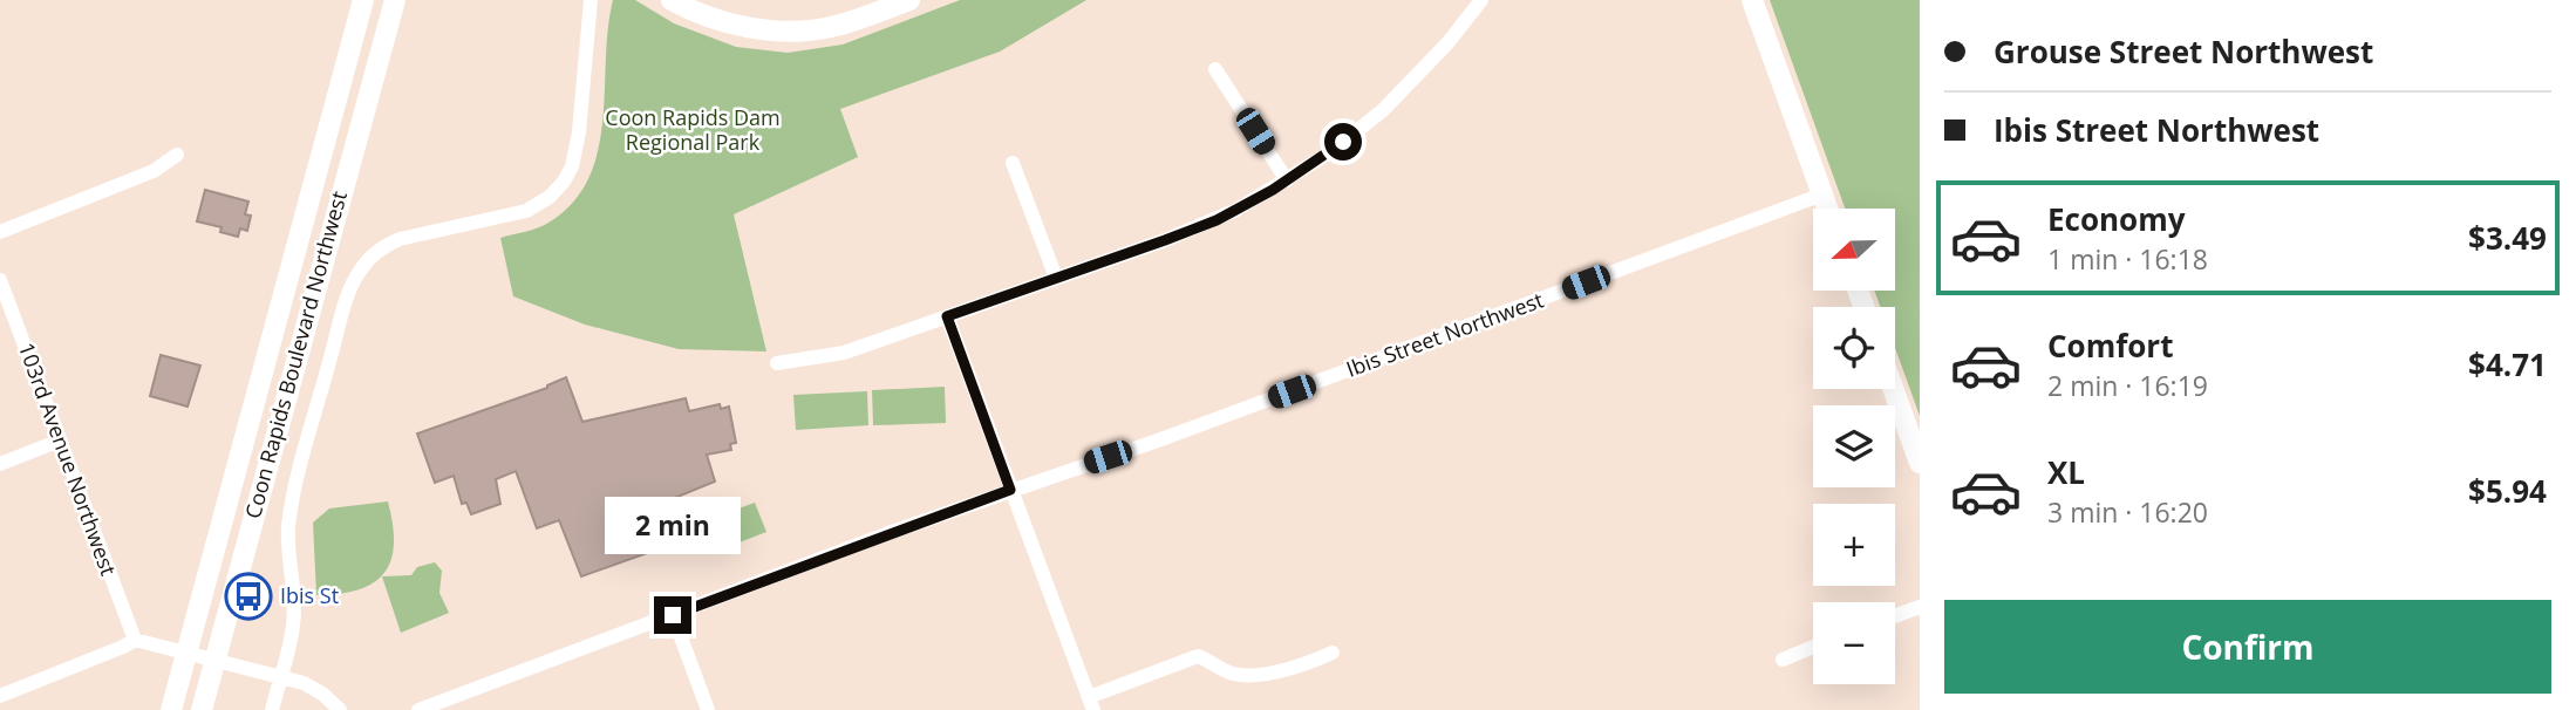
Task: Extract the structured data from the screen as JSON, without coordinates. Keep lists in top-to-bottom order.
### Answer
{
  "streets": {
    "main road": ["Coon Rapids Boulevard Northwest"],
    "street": ["Ibis Street Northwest", "103rd Avenue Northwest"]
  },
  "parks": ["Coon Rapids Dam Regional Park"],
  "places": {
    "bus stop": ["Ibis St"]
  },
  "north": "left",
  "page": {
    "banner": ["Grouse Street Northwest", "Ibis Street Northwest"],
    "list": [
      {
        "name": "Economy",
        "note": "1 min · 16:18",
        "value": "$3.49"
      },
      {
        "name": "Comfort",
        "note": "2 min · 16:19",
        "value": "$4.71"
      },
      {
        "name": "XL",
        "note": "3 min · 16:20",
        "value": "$5.94"
      }
    ],
    "map_buttons": ["+", "−"],
    "bubble": "2 min",
    "buttons": "Confirm"
  }
}
